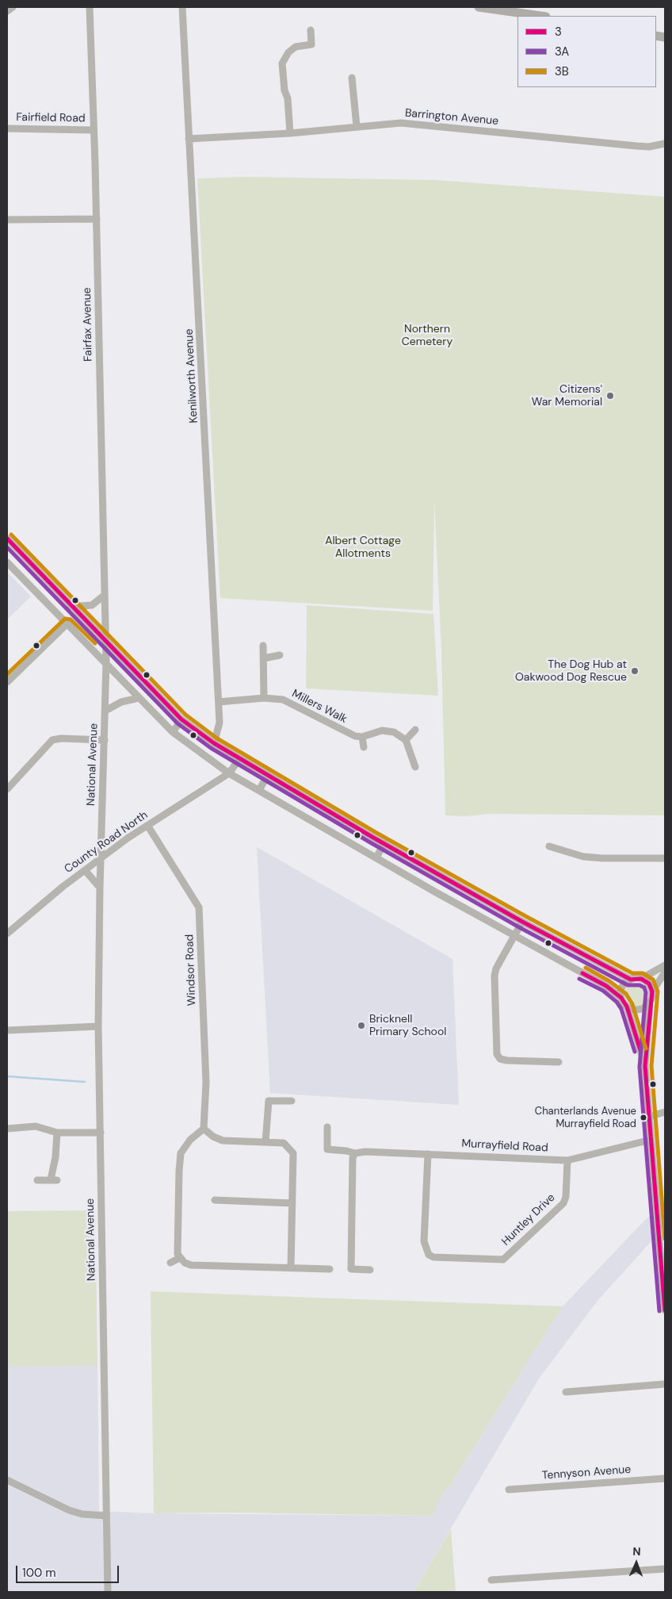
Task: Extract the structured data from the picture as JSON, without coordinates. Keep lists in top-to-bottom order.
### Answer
{
  "streets": {
    "street": [
      "Barrington Avenue",
      "Fairfield Road",
      "Fairfax Avenue",
      "Kenilworth Avenue",
      "Millers Walk",
      "National Avenue",
      "County Road North",
      "Windsor Road",
      "Murrayfield Road",
      "Huntley Drive",
      "Tennyson Avenue"
    ]
  },
  "crossings": [
    ["Barrington Avenue", "Kenilworth Avenue"],
    ["Fairfield Road", "Fairfax Avenue"],
    ["Fairfax Avenue", "National Avenue"],
    ["Kenilworth Avenue", "Millers Walk"],
    ["National Avenue", "County Road North"],
    ["County Road North", "Windsor Road"],
    ["Murrayfield Road", "Huntley Drive"]
  ],
  "parks": ["Northern Cemetery", "Albert Cottage Allotments"],
  "places": [
    "Citizens' War Memorial",
    "The Dog Hub at Oakwood Dog Rescue",
    "Bricknell Primary School",
    "Chanterlands Avenue Murrayfield Road"
  ],
  "lines": ["transit line 3B", "transit line 3", "transit line 3A"],
  "legend": ["3", "3A", "3B"],
  "scale_bar": "100 m",
  "north": "top"
}
